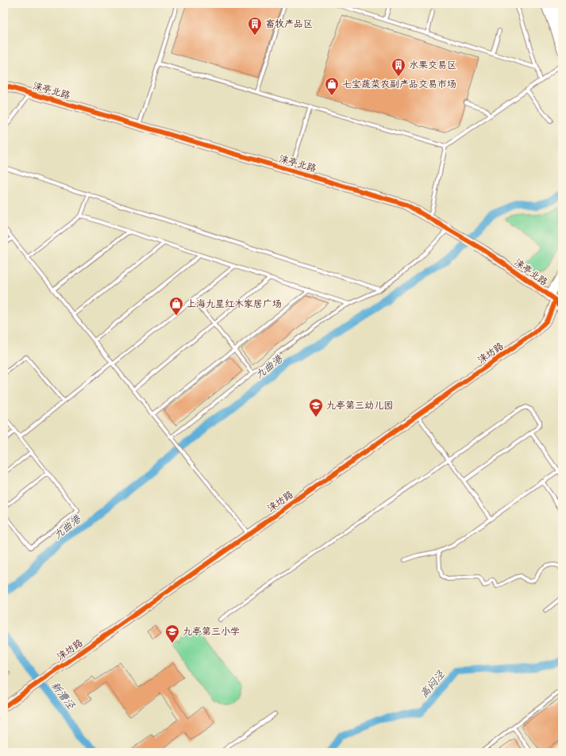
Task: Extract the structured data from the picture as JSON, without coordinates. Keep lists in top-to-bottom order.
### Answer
{
  "streets": {
    "street": ["涞亭北路", "涞坊路"]
  },
  "crossings": [
    ["涞亭北路", "涞坊路"]
  ],
  "water": ["九曲港", "高闷泾", "新漕泾"],
  "places": {
    "building": ["畜牧产品区", "水果交易区"],
    "shop": ["七宝蔬菜农副产品交易市场", "上海九星红木家居广场"],
    "school or university": ["九亭第三幼儿园", "九亭第三小学"]
  }
}
